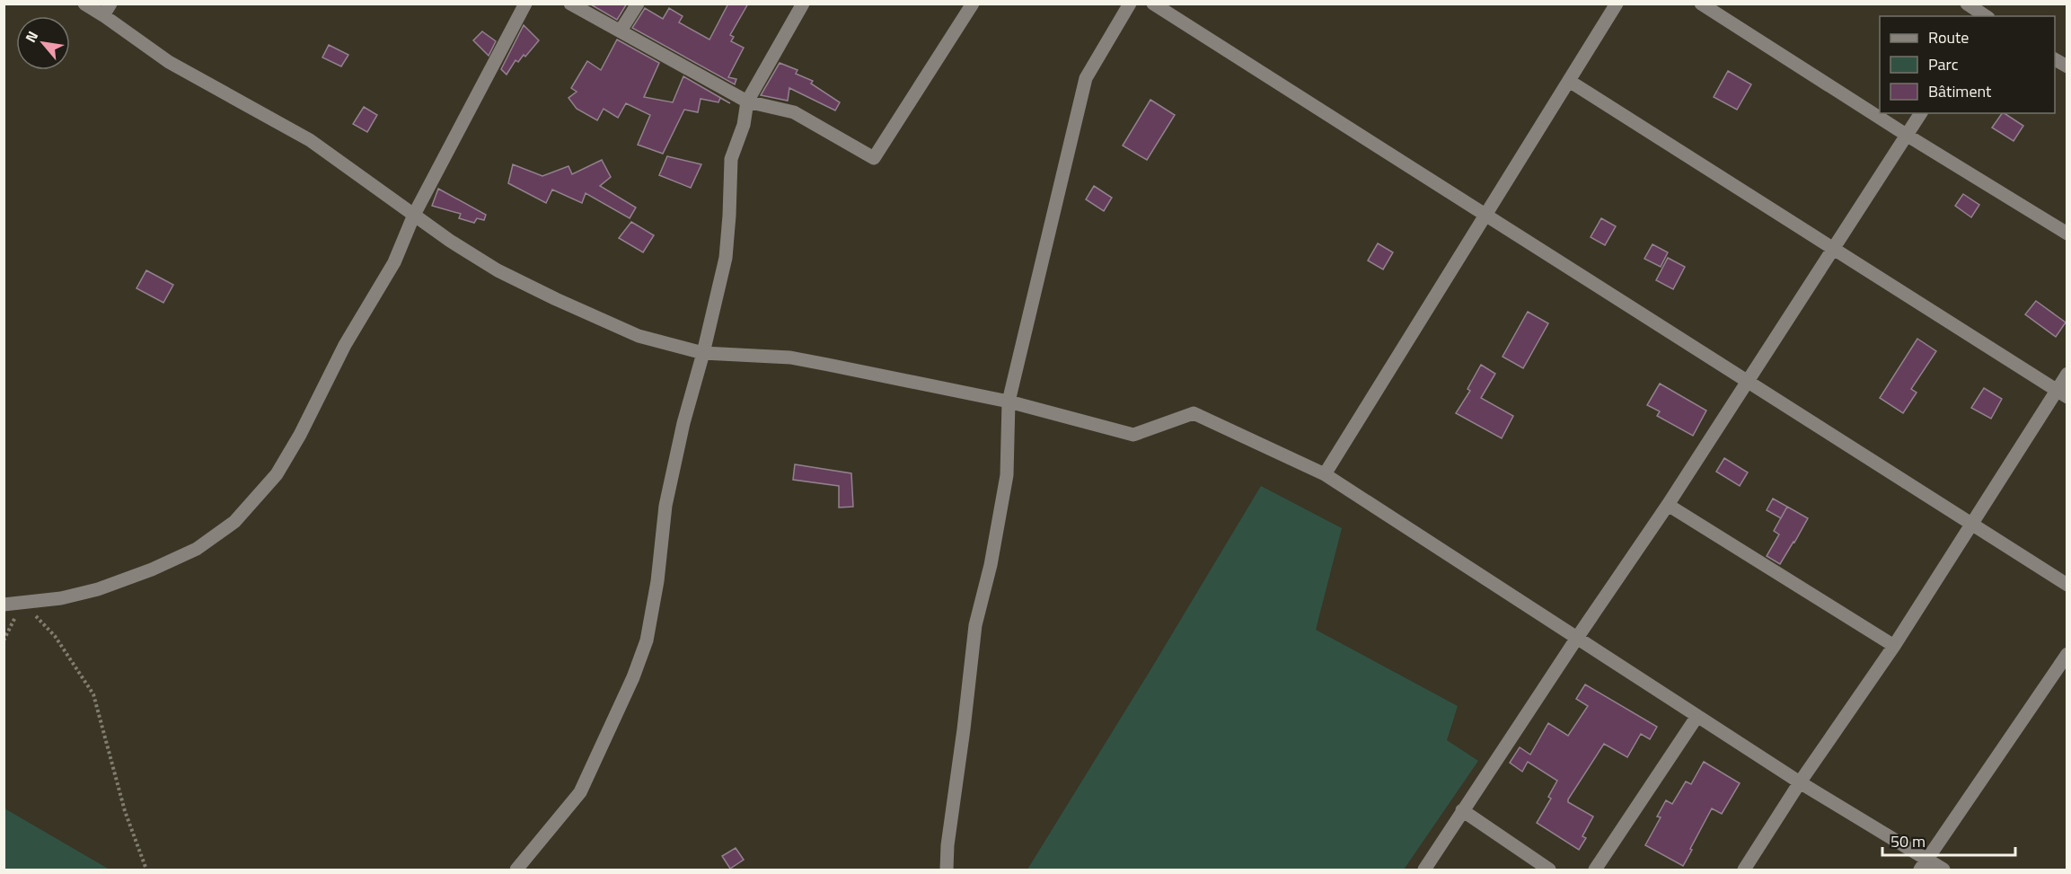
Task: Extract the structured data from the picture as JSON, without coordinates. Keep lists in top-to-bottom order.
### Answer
{
  "legend": ["Route", "Parc", "Bâtiment"],
  "scale_bar": "50 m",
  "north": "top left"
}
